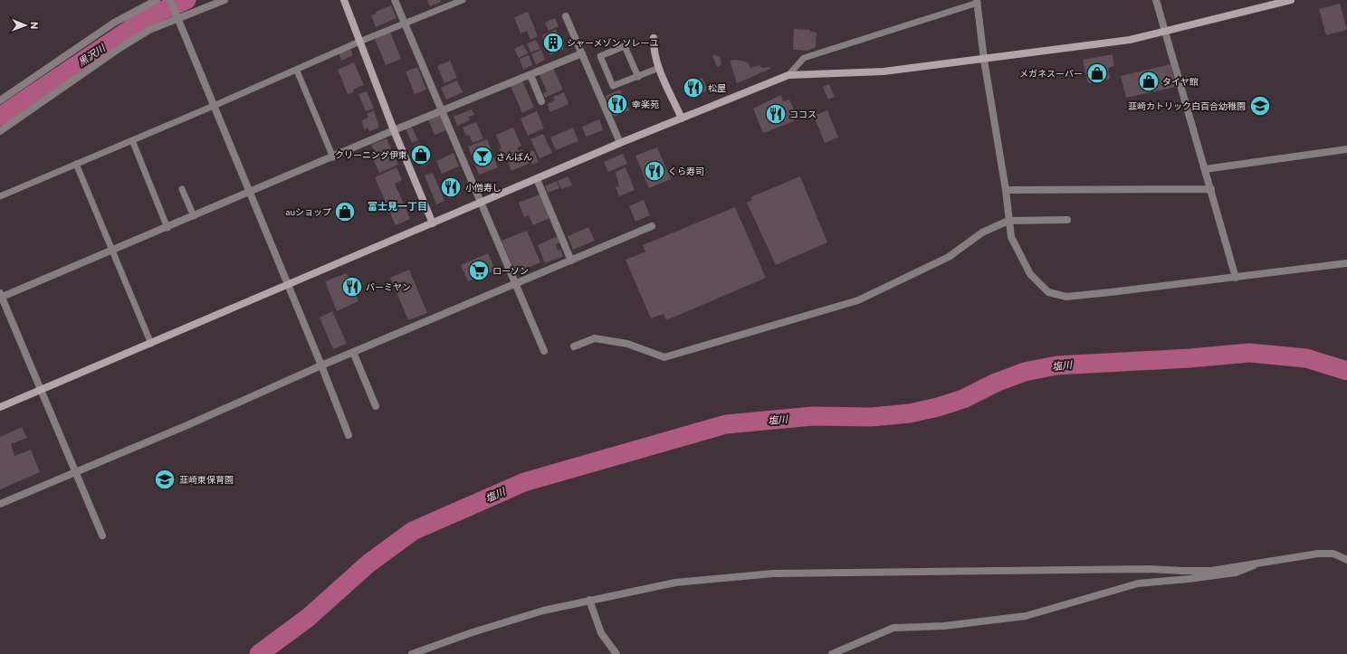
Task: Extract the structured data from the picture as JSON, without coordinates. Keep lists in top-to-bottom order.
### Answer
{
  "districts": ["富士見一丁目"],
  "water": ["黒沢川", "塩川"],
  "places": {
    "building": ["シャーメゾン ソレーユ"],
    "shop": [
      "メガネスーパー",
      "タイヤ館",
      "クリーニング伊東",
      "auショップ"
    ],
    "restaurant": [
      "松屋",
      "幸楽苑",
      "ココス",
      "くら寿司",
      "小僧寿し",
      "バーミヤン"
    ],
    "school or university": ["韮崎カトリック白百合幼稚園", "韮崎東保育園"],
    "bar": ["さんばん"],
    "supermarket": ["ローソン"]
  },
  "north": "right"
}
